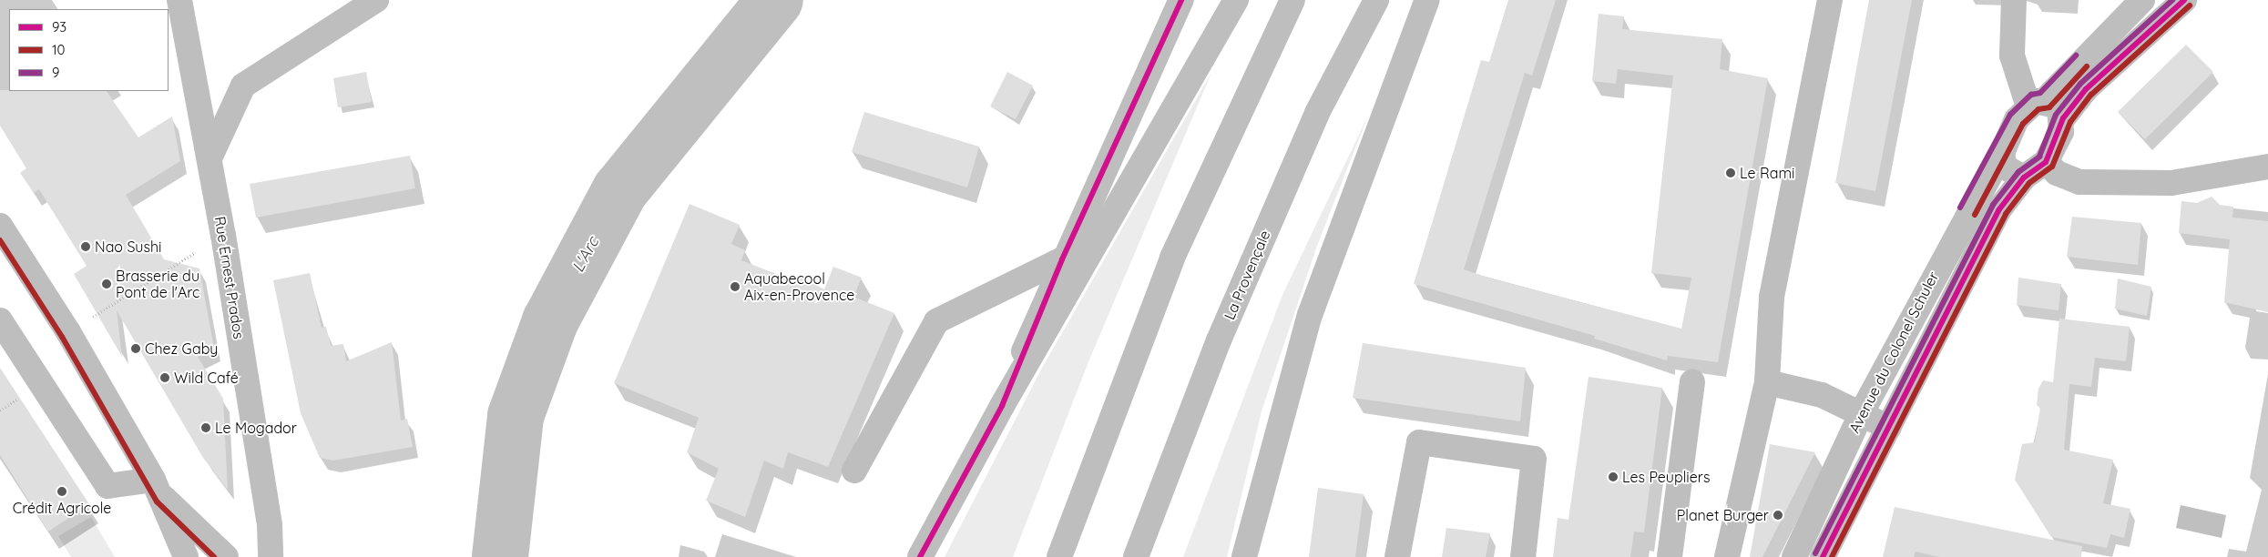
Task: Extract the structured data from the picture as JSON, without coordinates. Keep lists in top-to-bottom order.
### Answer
{
  "streets": {
    "main road": ["La Provençale", "Rue Ernest Prados", "Avenue du Colonel Schuler"]
  },
  "water": ["L'Arc"],
  "places": [
    "Le Rami",
    "Nao Sushi",
    "Brasserie du Pont de l'Arc",
    "Aquabecool Aix-en-Provence",
    "Chez Gaby",
    "Wild Café",
    "Le Mogador",
    "Les Peupliers",
    "Crédit Agricole",
    "Planet Burger"
  ],
  "lines": ["transit line 93", "transit line 9", "transit line 10"],
  "legend": ["93", "10", "9"]
}
